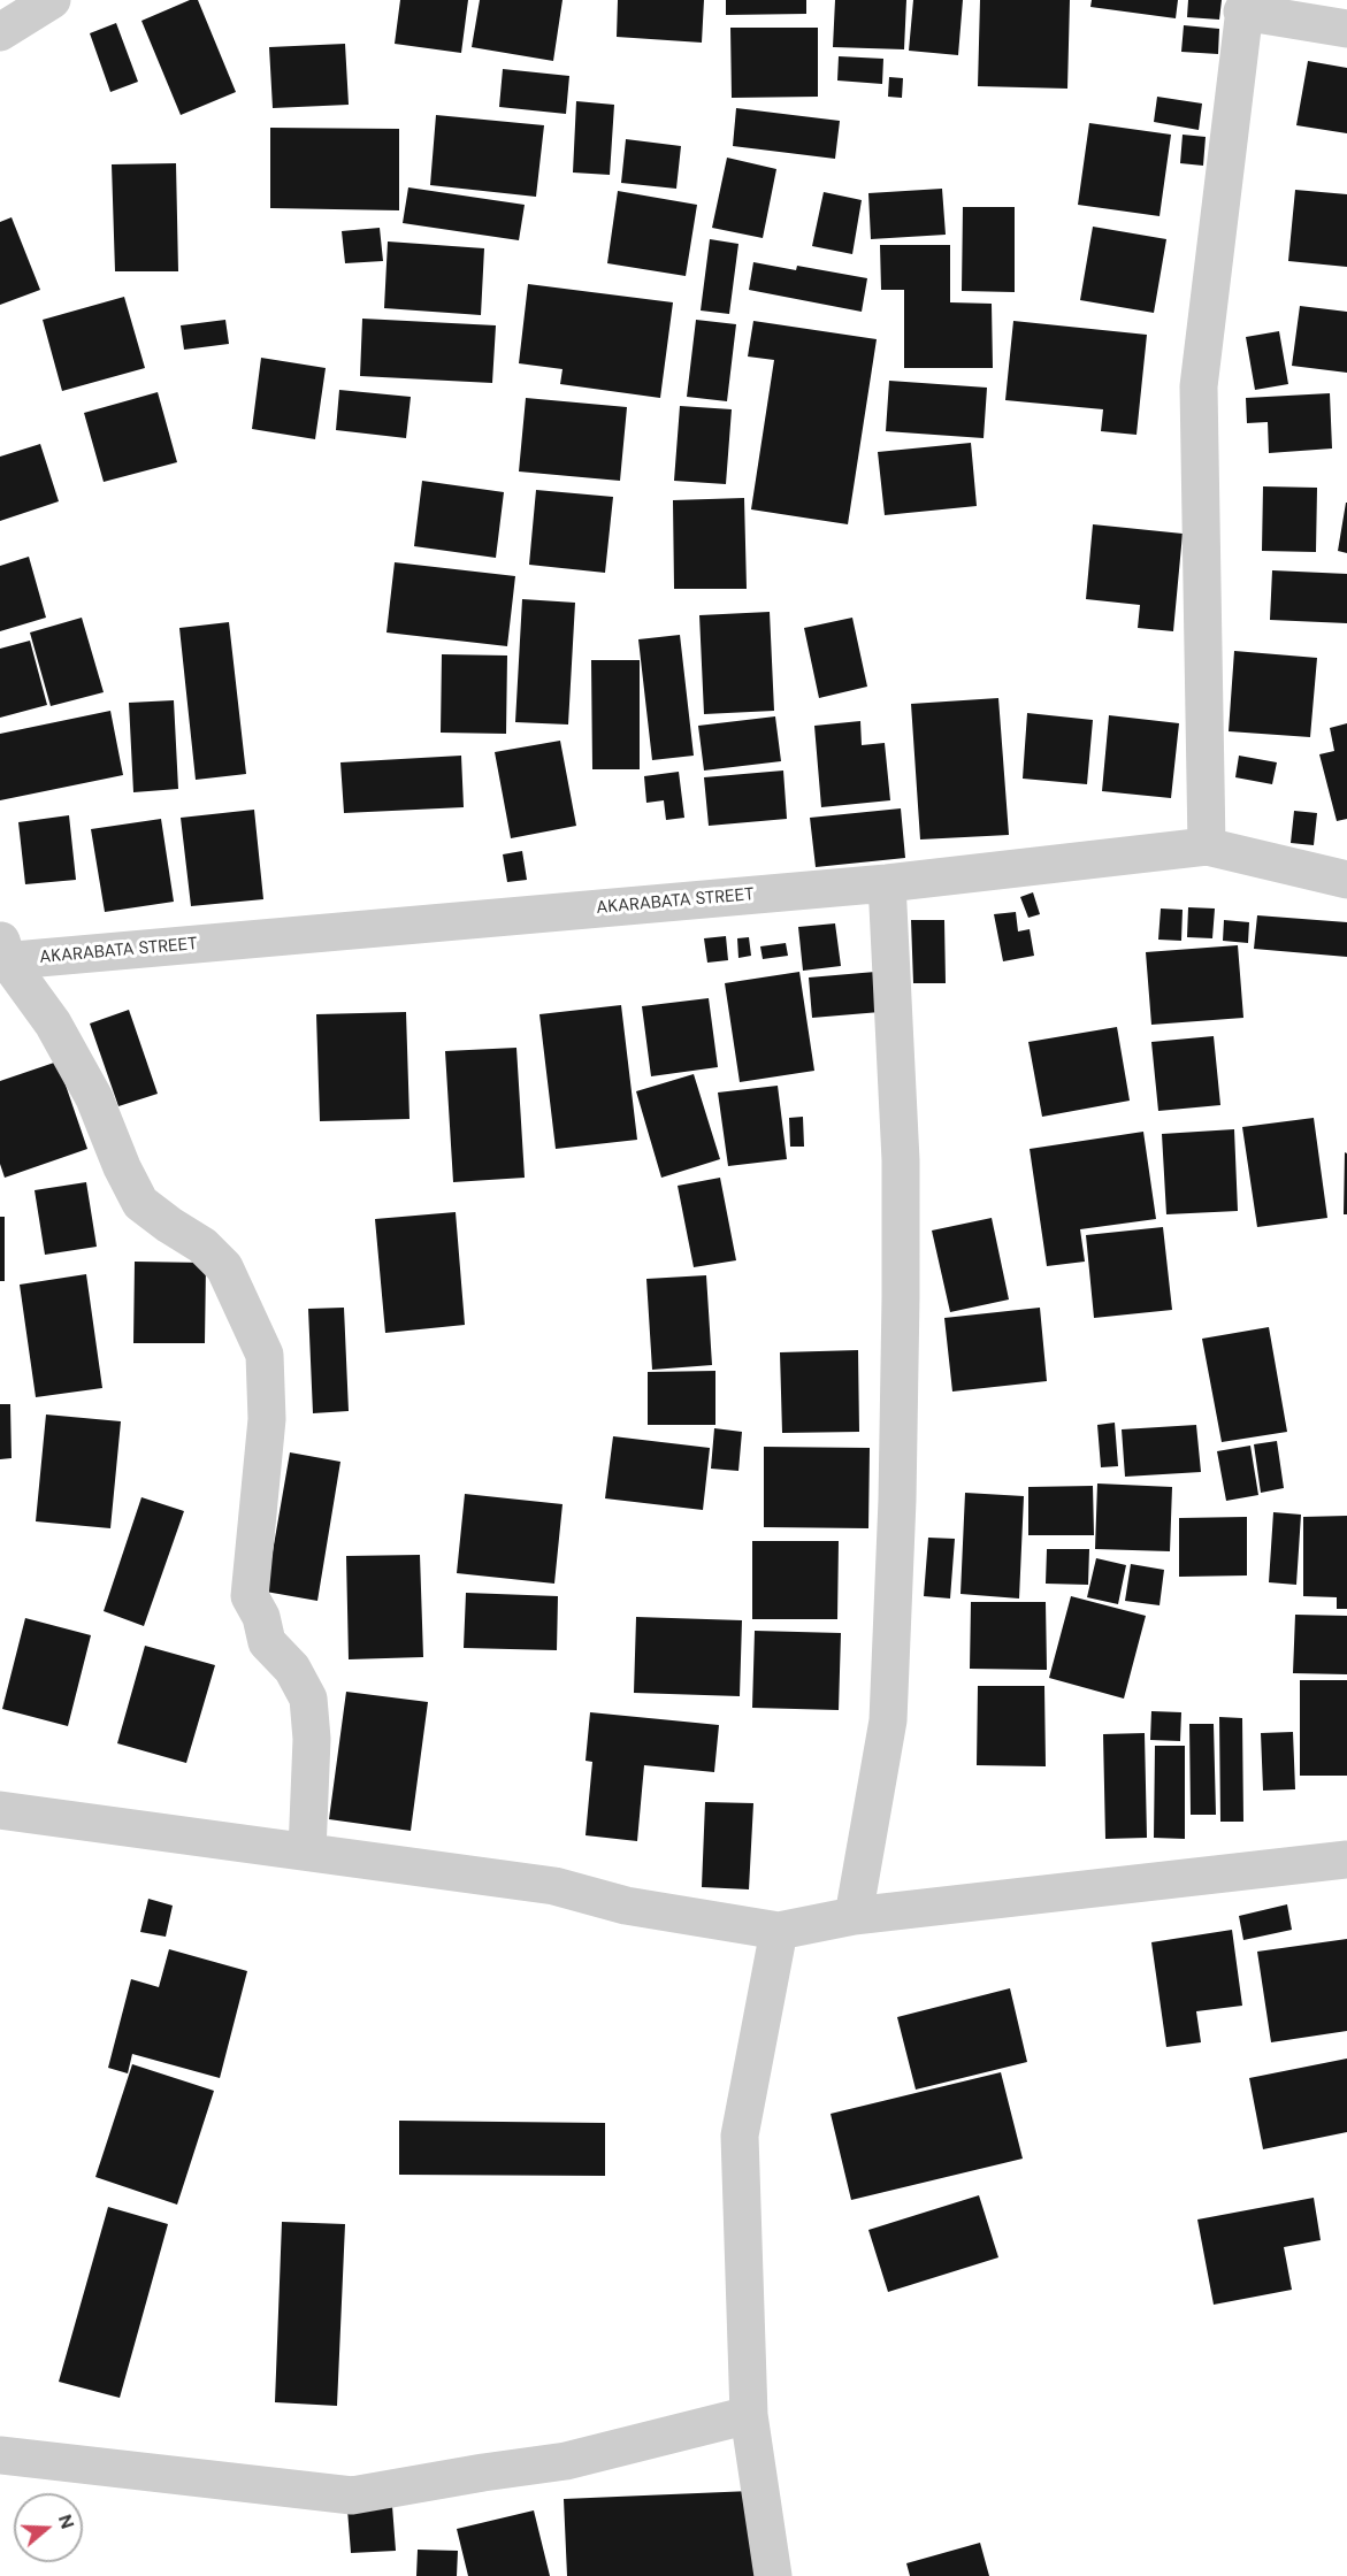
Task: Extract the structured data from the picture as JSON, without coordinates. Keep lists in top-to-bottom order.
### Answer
{
  "streets": {
    "street": ["AKARABATA STREET"]
  },
  "north": "right"
}
